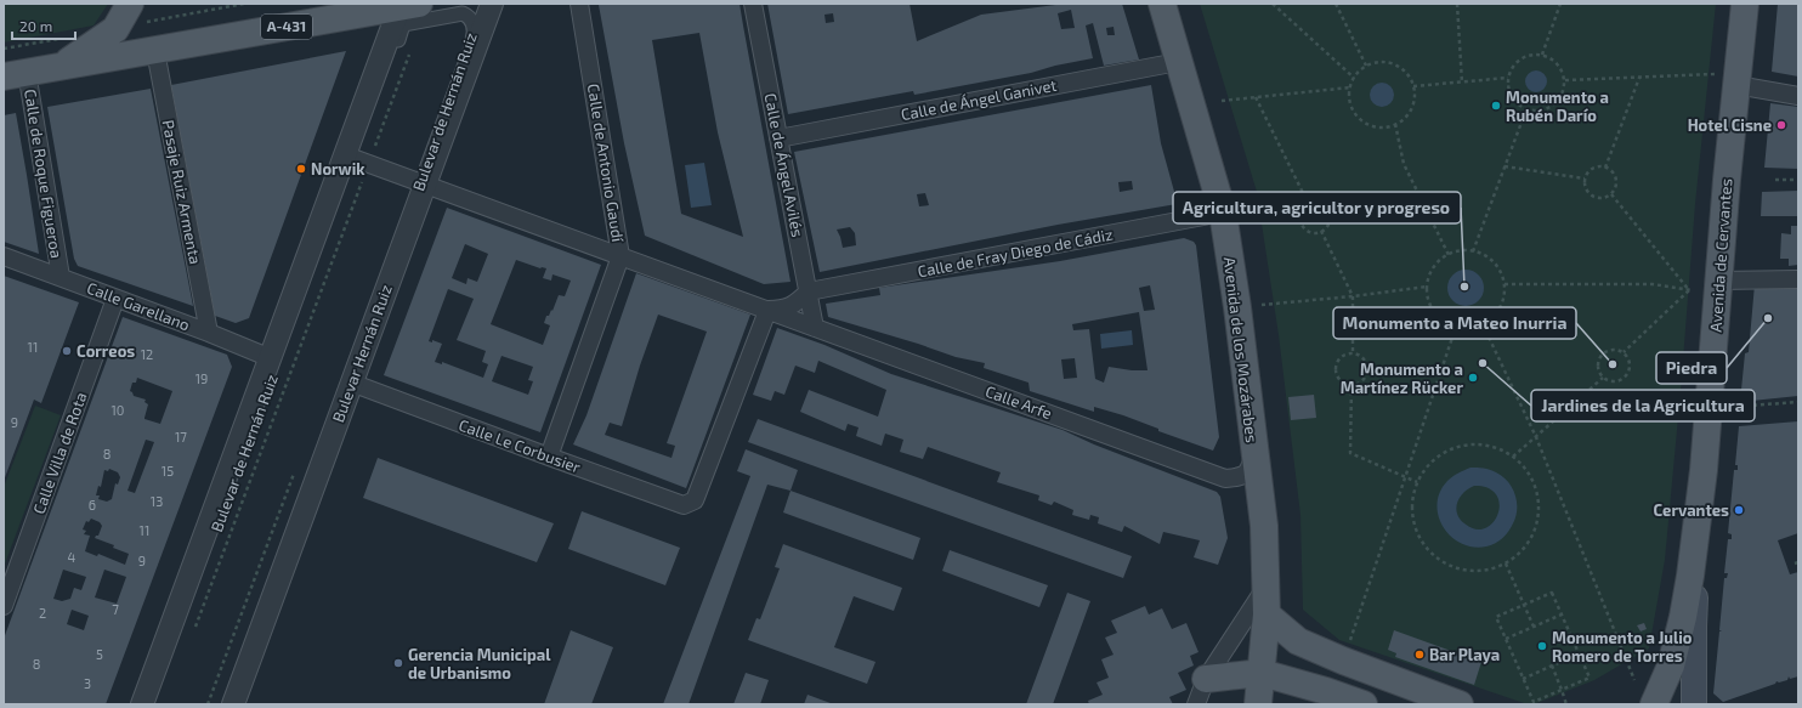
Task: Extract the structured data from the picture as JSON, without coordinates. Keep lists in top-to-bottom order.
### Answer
{
  "streets": {
    "main road": ["A-431", "Avenida de Cervantes", "Avenida de los Mozárabes"],
    "street": [
      "Calle de Ángel Ganivet",
      "Bulevar de Hernán Ruiz",
      "Calle de Antonio Gaudí",
      "Calle de Ángel Avilés",
      "Calle de Roque Figueroa",
      "Pasaje Ruiz Armenta",
      "Calle de Fray Diego de Cádiz",
      "Calle Garellano",
      "Bulevar Hernán Ruiz",
      "Calle Arfe",
      "Calle Le Corbusier",
      "Calle Villa de Rota"
    ]
  },
  "crossings": [
    ["A-431", "Calle de Roque Figueroa"],
    ["A-431", "Pasaje Ruiz Armenta"],
    ["Calle de Ángel Ganivet", "Calle de Ángel Avilés"],
    ["Calle de Ángel Ganivet", "Avenida de los Mozárabes"],
    ["Bulevar de Hernán Ruiz", "Bulevar Hernán Ruiz"],
    ["Bulevar de Hernán Ruiz", "Calle Arfe"],
    ["Calle de Antonio Gaudí", "Calle Arfe"],
    ["Calle de Antonio Gaudí", "Calle Le Corbusier"],
    ["Calle de Ángel Avilés", "Calle de Fray Diego de Cádiz"],
    ["Calle de Ángel Avilés", "Calle Arfe"],
    ["Calle de Roque Figueroa", "Calle Garellano"],
    ["Pasaje Ruiz Armenta", "Calle Garellano"],
    ["Calle de Fray Diego de Cádiz", "Avenida de los Mozárabes"],
    ["Calle Garellano", "Calle Villa de Rota"],
    ["Avenida de los Mozárabes", "Calle Arfe"],
    ["Bulevar Hernán Ruiz", "Calle Arfe"],
    ["Bulevar Hernán Ruiz", "Calle Le Corbusier"],
    ["Calle Arfe", "Calle Le Corbusier"]
  ],
  "places": [
    "Monumento a Rubén Darío",
    "Hotel Cisne",
    "Norwik",
    "Agricultura, agricultor y progreso",
    "Piedra",
    "Correos",
    "Jardines de la Agricultura",
    "Monumento a Mateo Inurria",
    "Monumento a Martínez Rücker",
    "Cervantes",
    "Monumento a Julio Romero de Torres",
    "Bar Playa",
    "Gerencia Municipal de Urbanismo"
  ],
  "house_numbers": [
    "11",
    "12",
    "19",
    "10",
    "9",
    "17",
    "8",
    "15",
    "13",
    "6",
    "11",
    "4",
    "9",
    "7",
    "2",
    "5",
    "8",
    "3"
  ],
  "scale_bar": "20 m"
}
